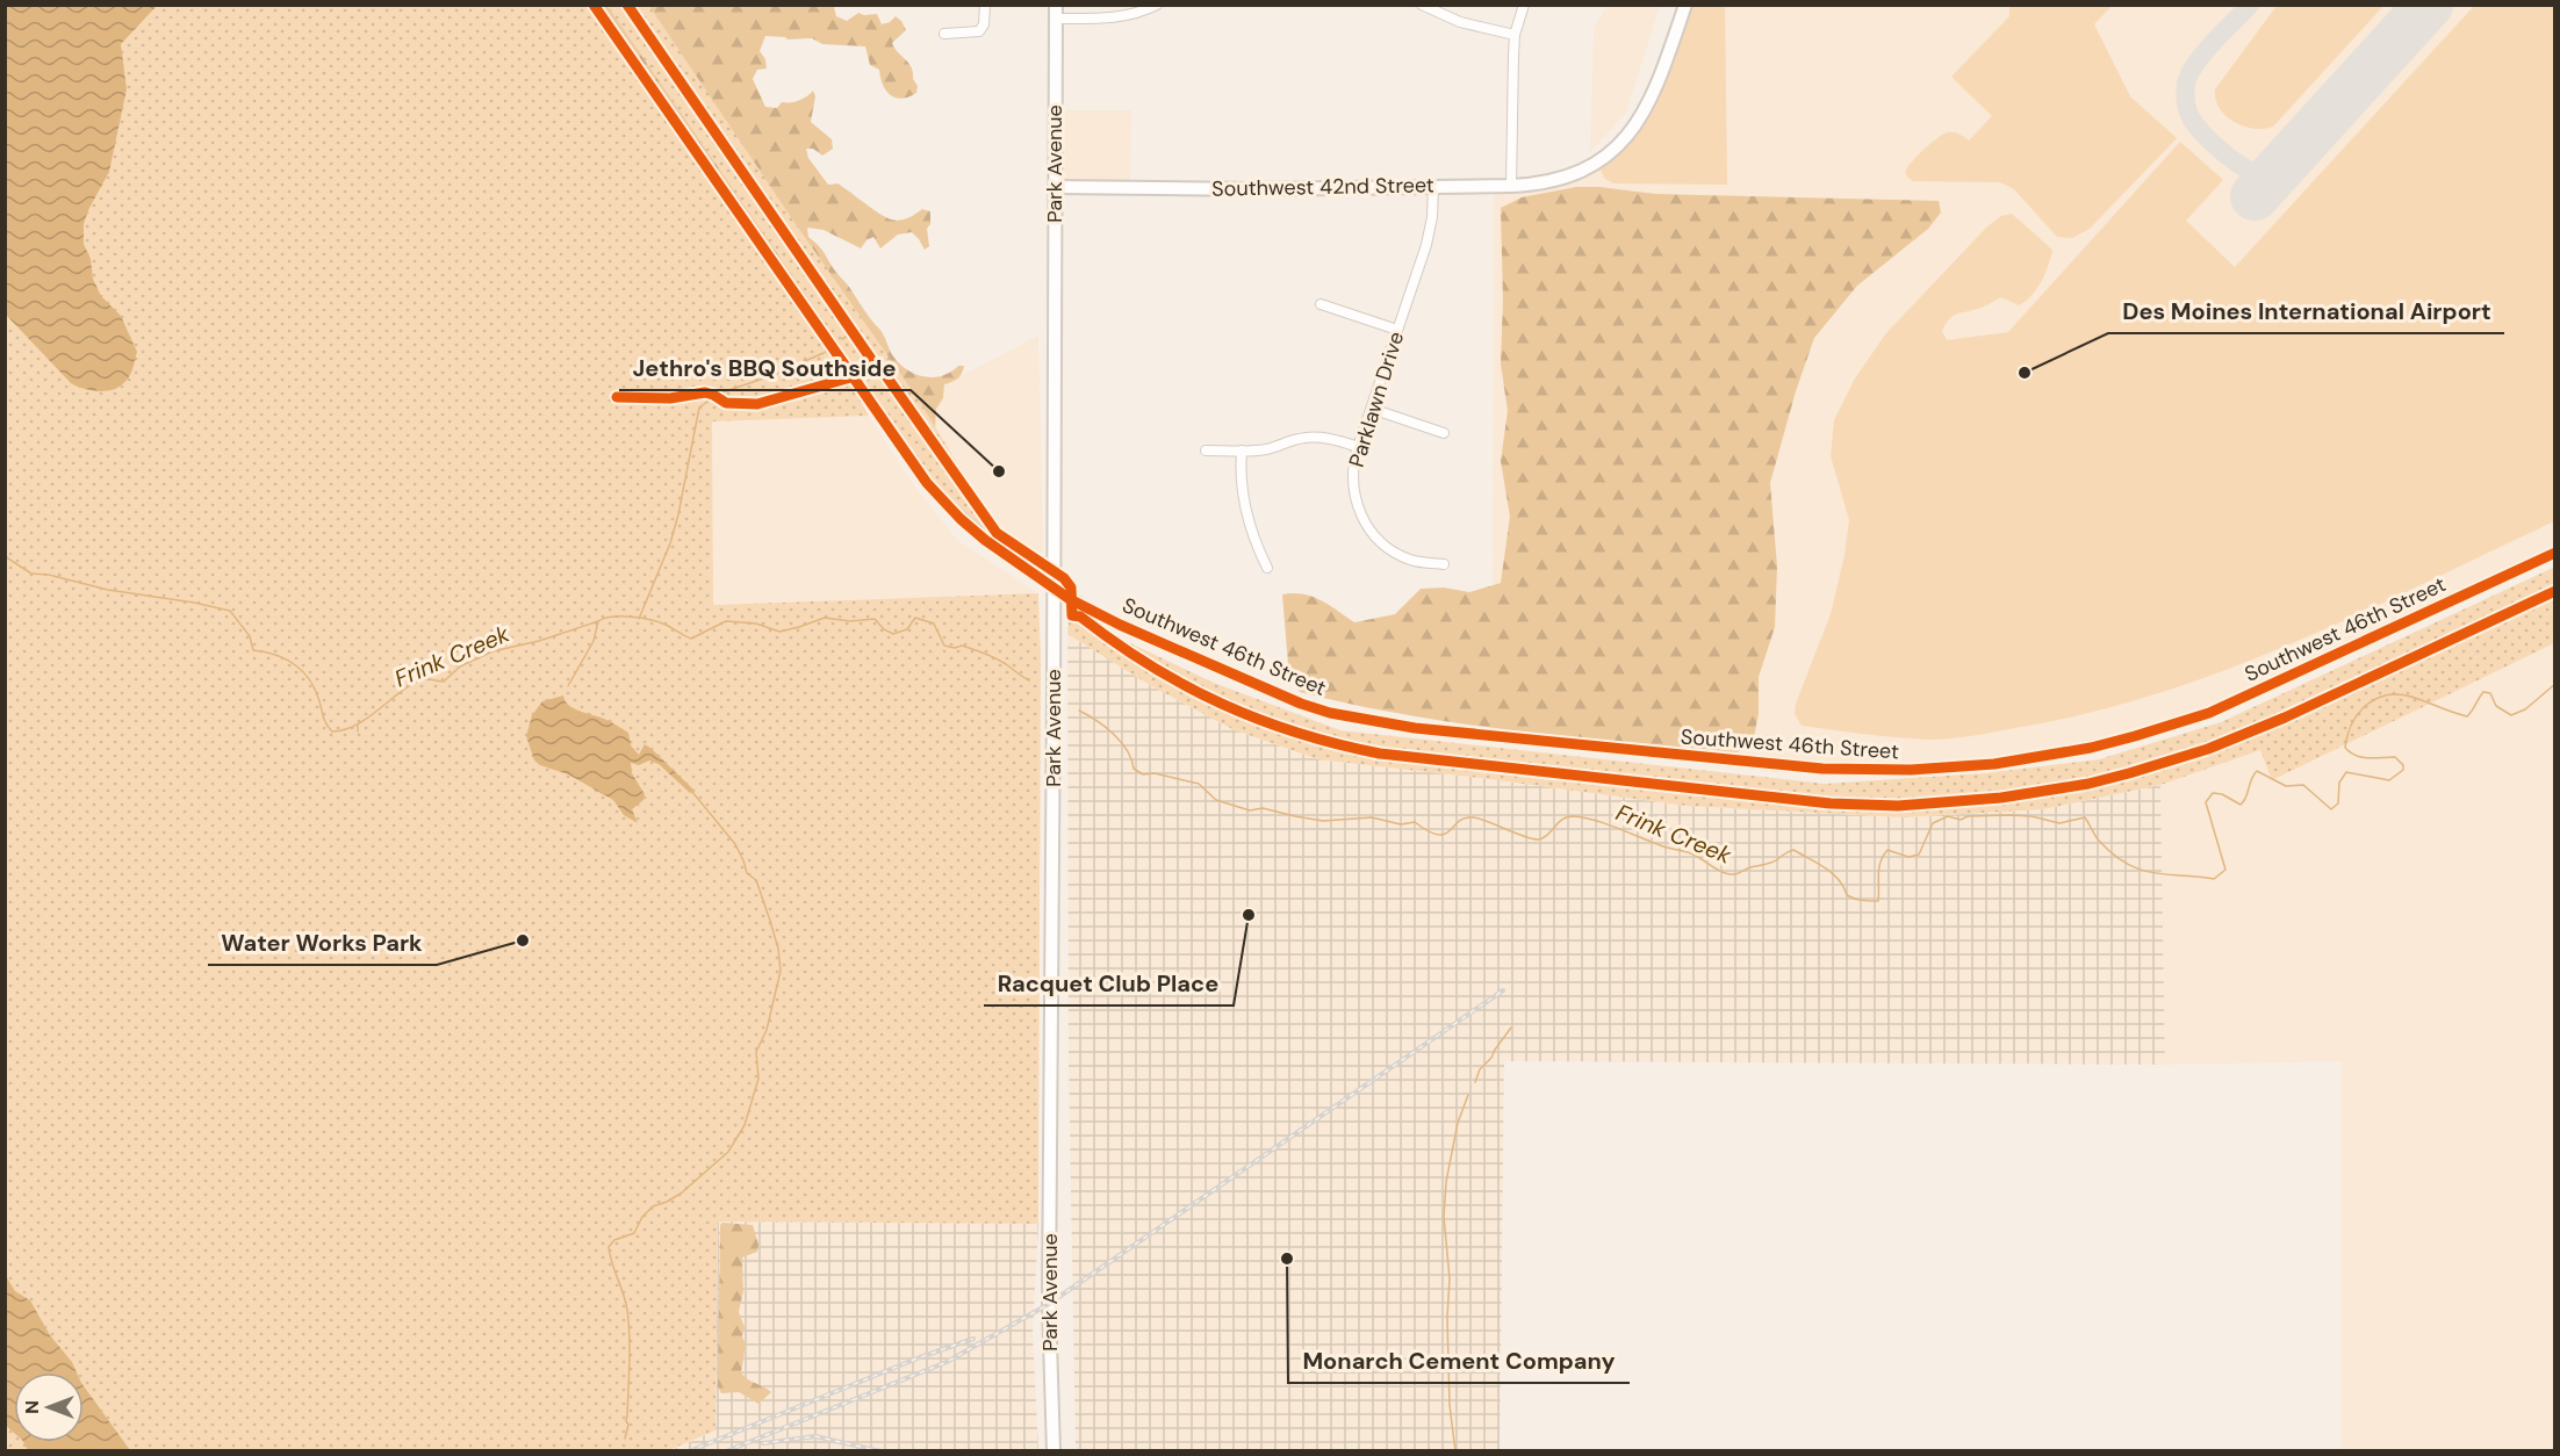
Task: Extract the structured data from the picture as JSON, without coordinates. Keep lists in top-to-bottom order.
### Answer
{
  "streets": {
    "main road": ["Park Avenue", "Southwest 42nd Street"],
    "street": ["Parklawn Drive", "Southwest 46th Street"]
  },
  "crossings": [
    ["Park Avenue", "Southwest 42nd Street"],
    ["Park Avenue", "Southwest 46th Street"],
    ["Southwest 42nd Street", "Parklawn Drive"]
  ],
  "water": ["Frink Creek"],
  "places": [
    "Des Moines International Airport",
    "Jethro's BBQ Southside",
    "Racquet Club Place",
    "Water Works Park",
    "Monarch Cement Company"
  ],
  "north": "left"
}
